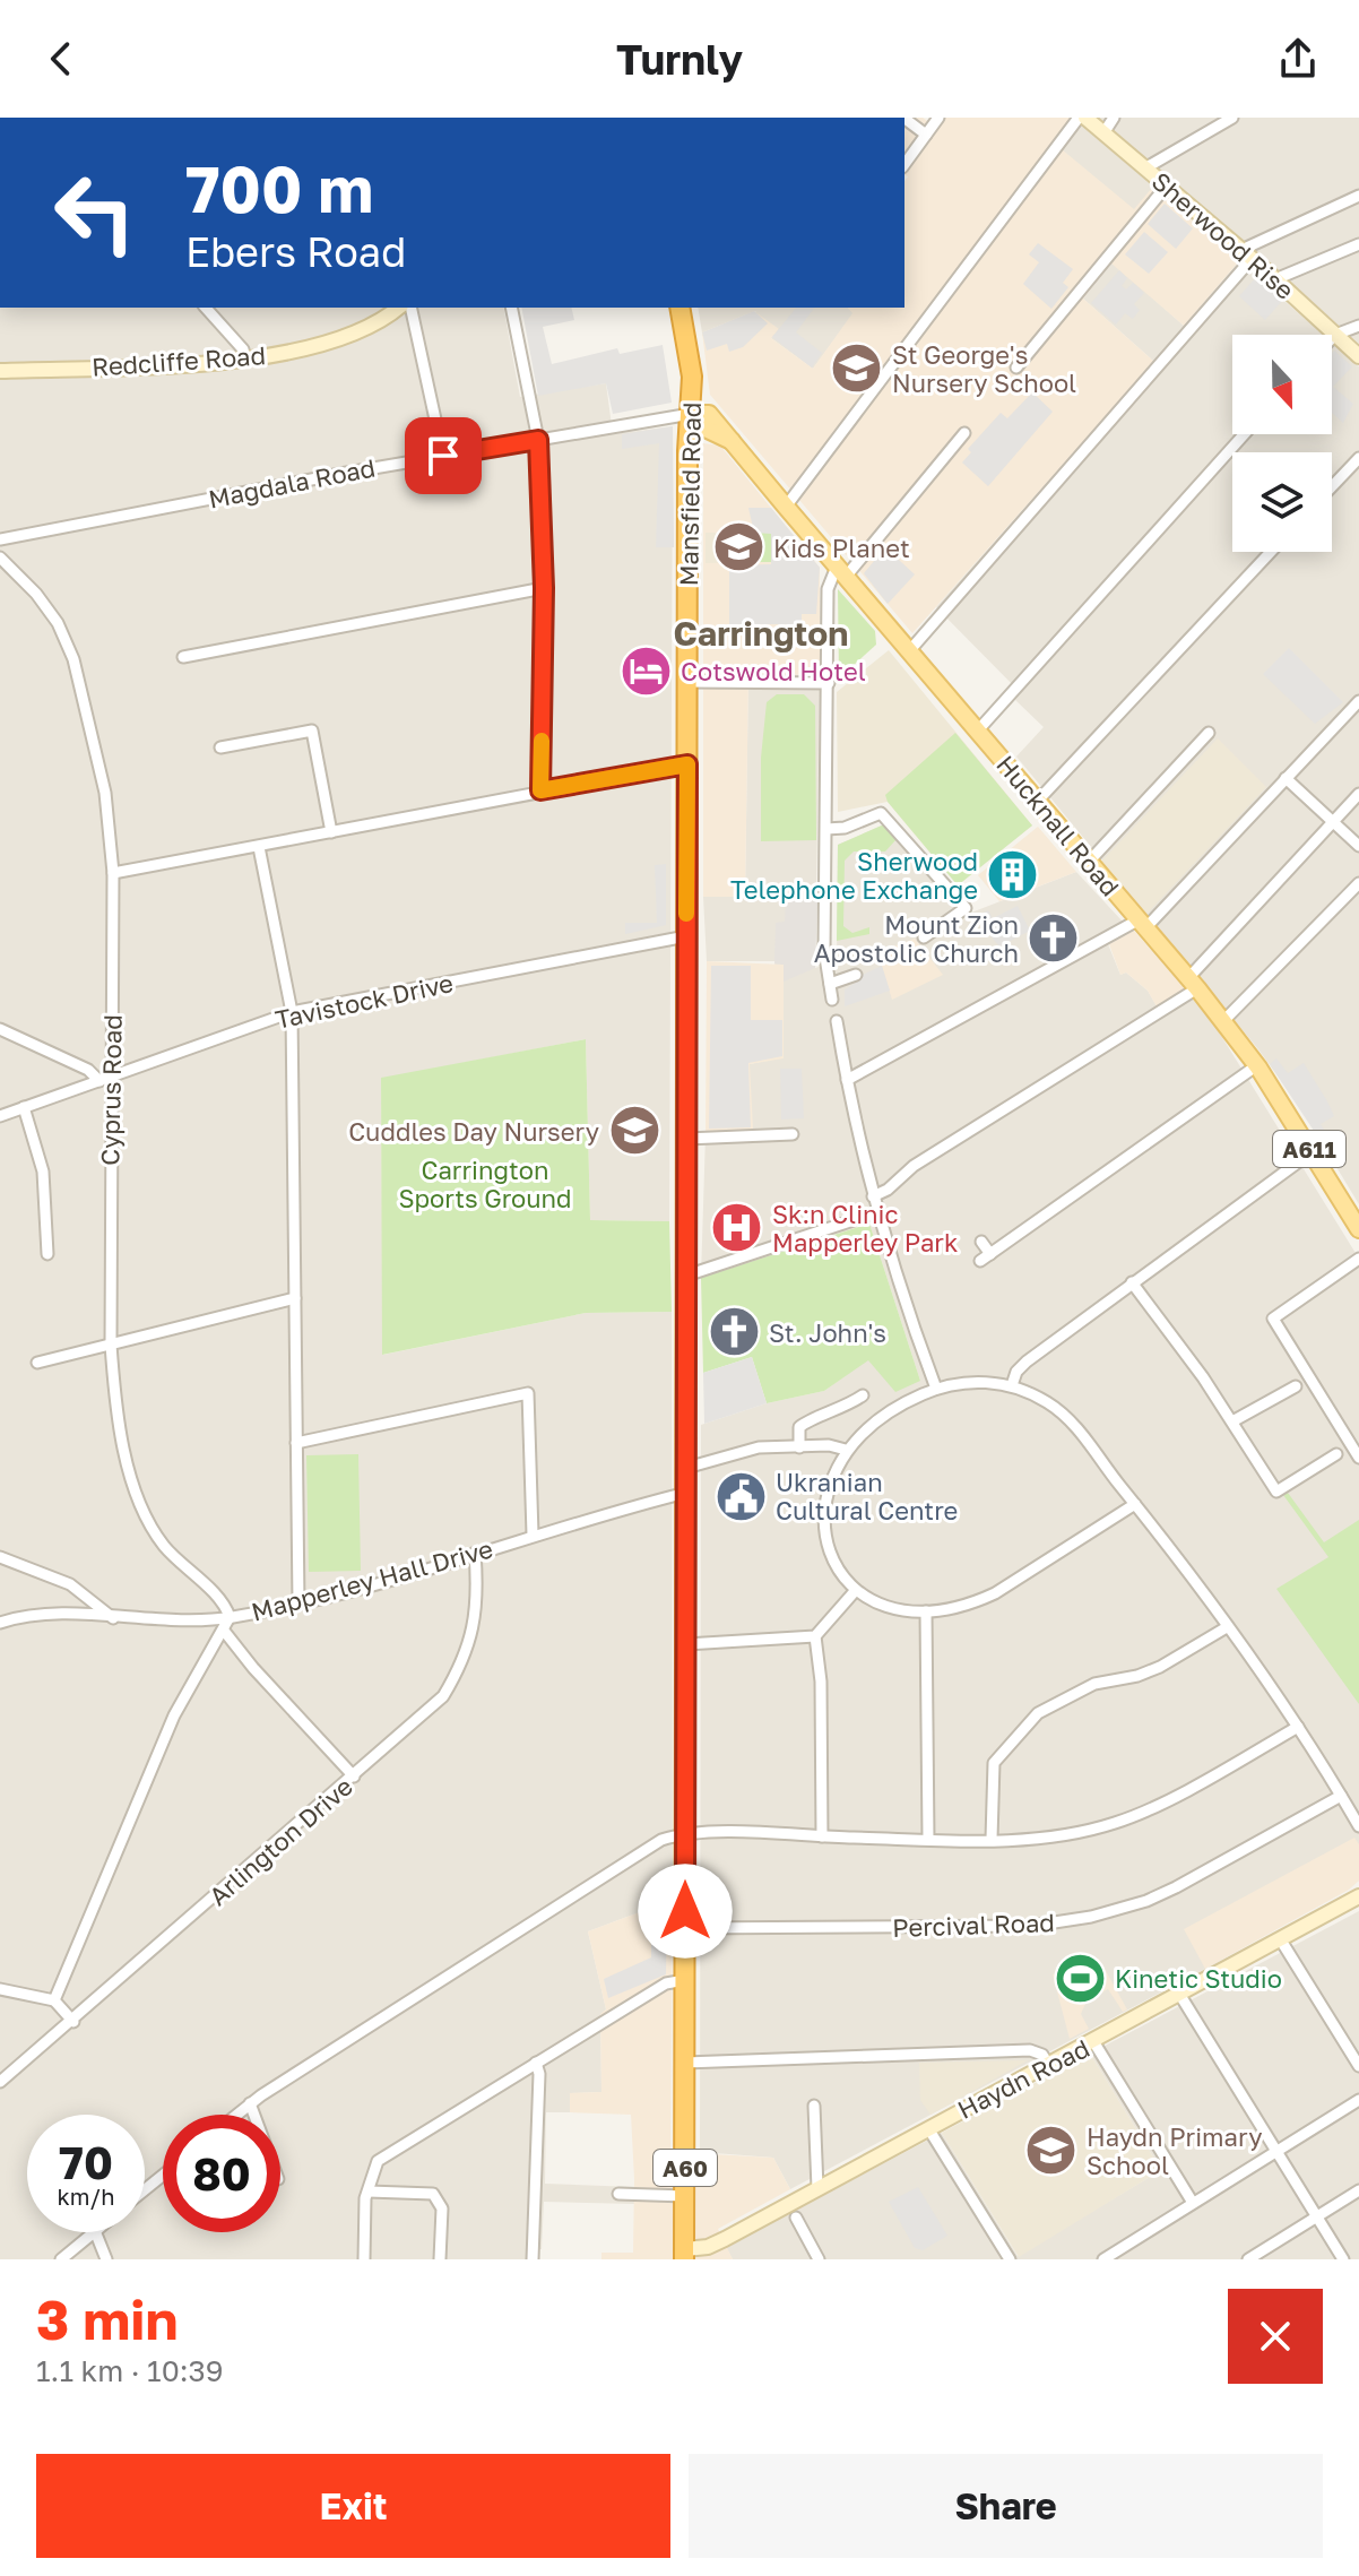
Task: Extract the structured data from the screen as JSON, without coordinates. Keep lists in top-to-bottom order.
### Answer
{
  "streets": {
    "highway": ["Mansfield Road", "A60"],
    "main road": ["Hucknall Road", "A611"],
    "street": [
      "Sherwood Rise",
      "Redcliffe Road",
      "Magdala Road",
      "Tavistock Drive",
      "Cyprus Road",
      "Mapperley Hall Drive",
      "Arlington Drive",
      "Percival Road",
      "Haydn Road"
    ]
  },
  "crossings": [
    ["Magdala Road", "Mansfield Road"],
    ["Magdala Road", "Hucknall Road"],
    ["Mansfield Road", "Hucknall Road"],
    ["Mansfield Road", "Tavistock Drive"],
    ["Mansfield Road", "Mapperley Hall Drive"],
    ["Mansfield Road", "Percival Road"],
    ["Mansfield Road", "Haydn Road"],
    ["Tavistock Drive", "Cyprus Road"],
    ["Cyprus Road", "Mapperley Hall Drive"],
    ["Mapperley Hall Drive", "Arlington Drive"]
  ],
  "districts": ["Carrington"],
  "parks": ["Carrington Sports Ground"],
  "places": {
    "school or university": [
      "St George's Nursery School",
      "Kids Planet",
      "Cuddles Day Nursery",
      "Haydn Primary School"
    ],
    "hotel": ["Cotswold Hotel"],
    "building": ["Sherwood Telephone Exchange"],
    "church": ["Mount Zion Apostolic Church", "St. John's"],
    "hospital": ["Sk:n Clinic Mapperley Park"],
    "public building": ["Ukranian Cultural Centre"],
    "sports": ["Kinetic Studio"]
  },
  "north": "bottom",
  "page": {
    "header": "Turnly",
    "turn": ["700 m", "Ebers Road"],
    "speed": "70 km/h",
    "limit": "80",
    "heading": ["3 min", "1.1 km · 10:39"],
    "buttons": ["Exit", "Share"]
  }
}
